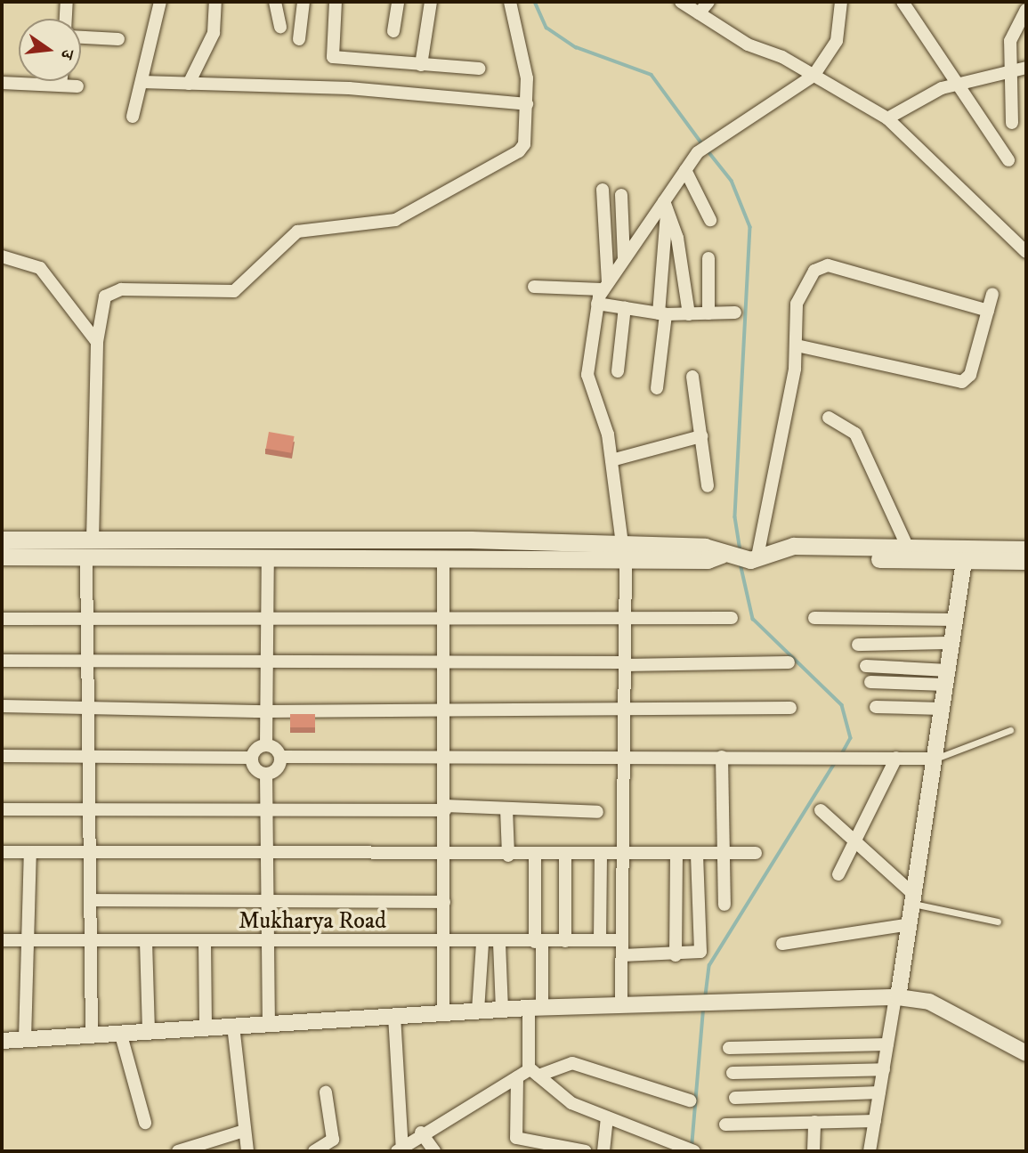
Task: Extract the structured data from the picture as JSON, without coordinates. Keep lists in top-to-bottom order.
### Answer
{
  "streets": {
    "street": ["Mukharya Road"]
  },
  "north": "right"
}
